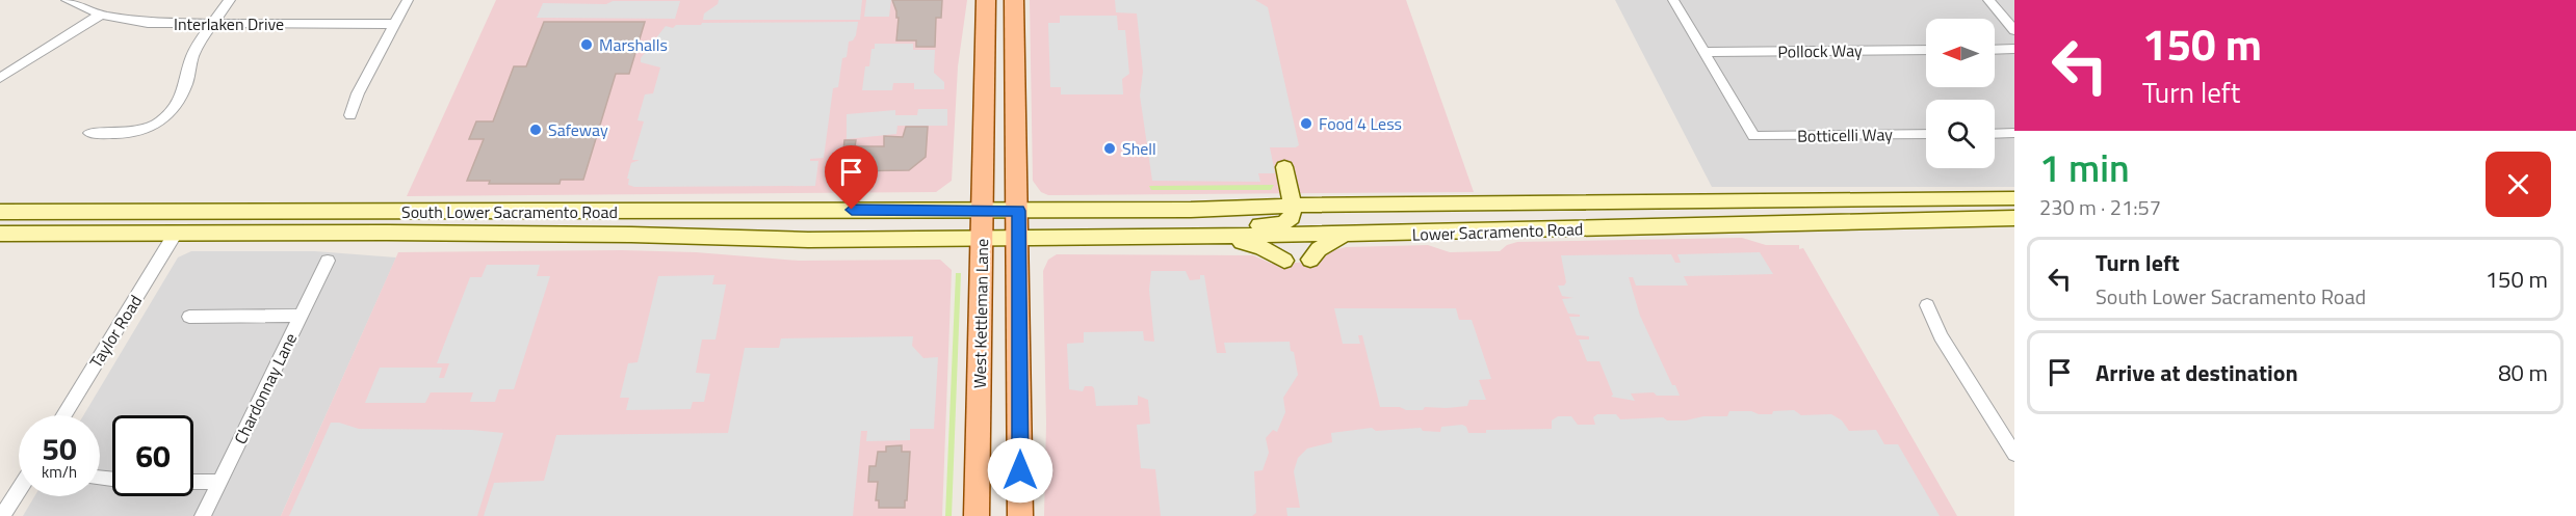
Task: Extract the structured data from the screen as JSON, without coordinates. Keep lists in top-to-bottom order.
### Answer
{
  "streets": {
    "main road": ["South Lower Sacramento Road", "Lower Sacramento Road", "West Kettleman Lane"],
    "street": [
      "Interlaken Drive",
      "Pollock Way",
      "Botticelli Way",
      "Taylor Road",
      "Chardonnay Lane"
    ]
  },
  "crossings": [
    ["Pollock Way", "Botticelli Way"],
    ["South Lower Sacramento Road", "Lower Sacramento Road"],
    ["South Lower Sacramento Road", "West Kettleman Lane"],
    ["South Lower Sacramento Road", "Taylor Road"],
    ["Lower Sacramento Road", "West Kettleman Lane"]
  ],
  "places": [
    "Marshalls",
    "Food 4 Less",
    "Safeway",
    "Shell"
  ],
  "north": "left",
  "page": {
    "turn": ["150 m", "Turn left"],
    "heading": ["1 min", "230 m · 21:57"],
    "list": [
      {
        "name": "Turn left",
        "note": "South Lower Sacramento Road",
        "value": "150 m"
      },
      {
        "name": "Arrive at destination",
        "value": "80 m"
      }
    ],
    "speed": "50 km/h",
    "limit": "60"
  }
}
